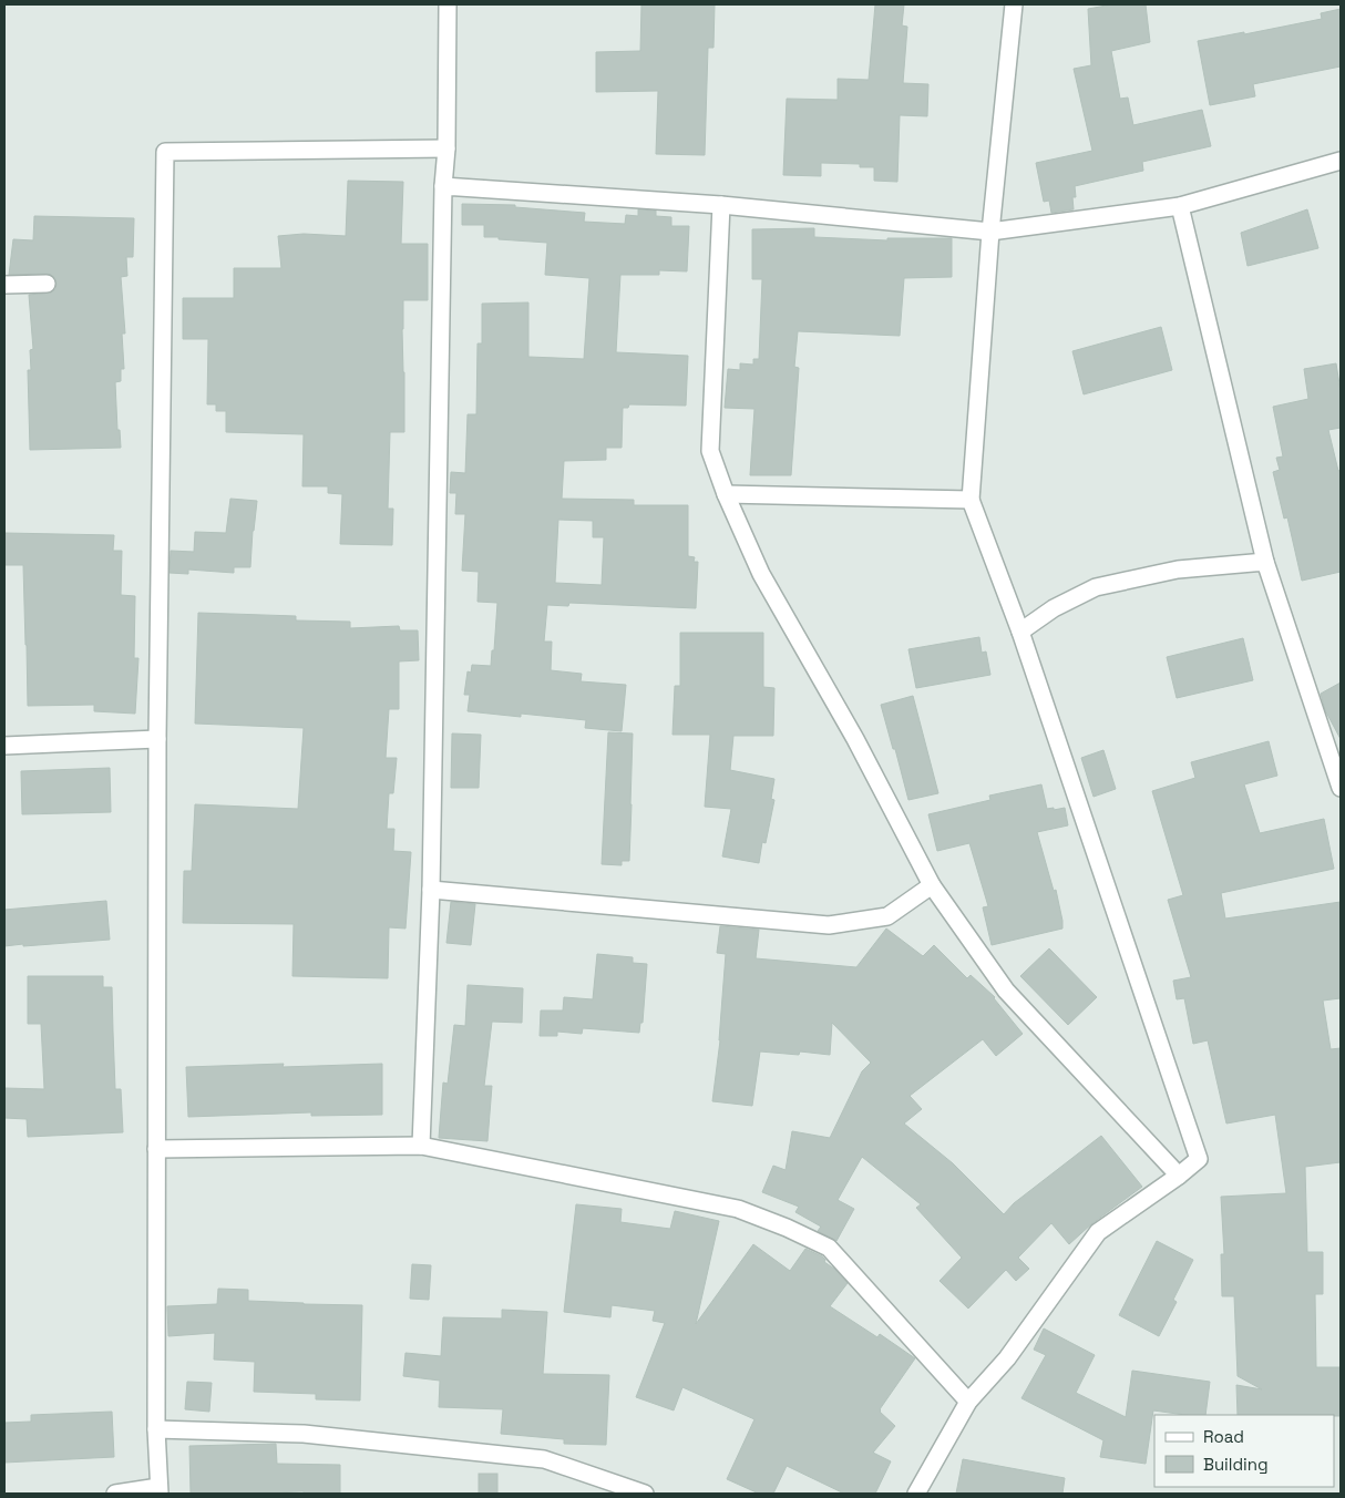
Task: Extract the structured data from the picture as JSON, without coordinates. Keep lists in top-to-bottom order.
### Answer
{
  "legend": ["Road", "Building"]
}
